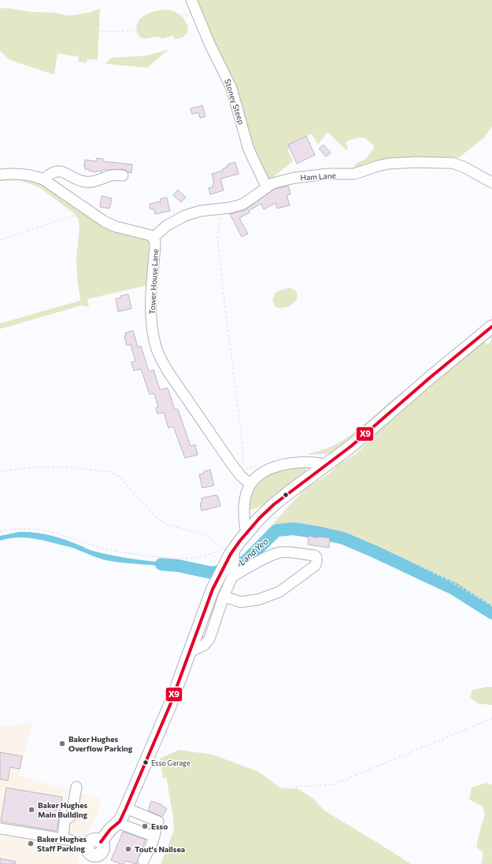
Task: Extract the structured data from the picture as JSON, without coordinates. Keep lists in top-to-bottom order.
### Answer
{
  "streets": {
    "street": ["Stoney Steep", "Ham Lane", "Tower House Lane"]
  },
  "crossings": [
    ["Stoney Steep", "Ham Lane"],
    ["Ham Lane", "Tower House Lane"]
  ],
  "water": ["Land Yeo"],
  "places": [
    "Baker Hughes Overflow Parking",
    "Esso Garage",
    "Baker Hughes Main Building",
    "Esso",
    "Baker Hughes Staff Parking",
    "Tout's Nailsea"
  ],
  "lines": ["transit line X9"]
}
